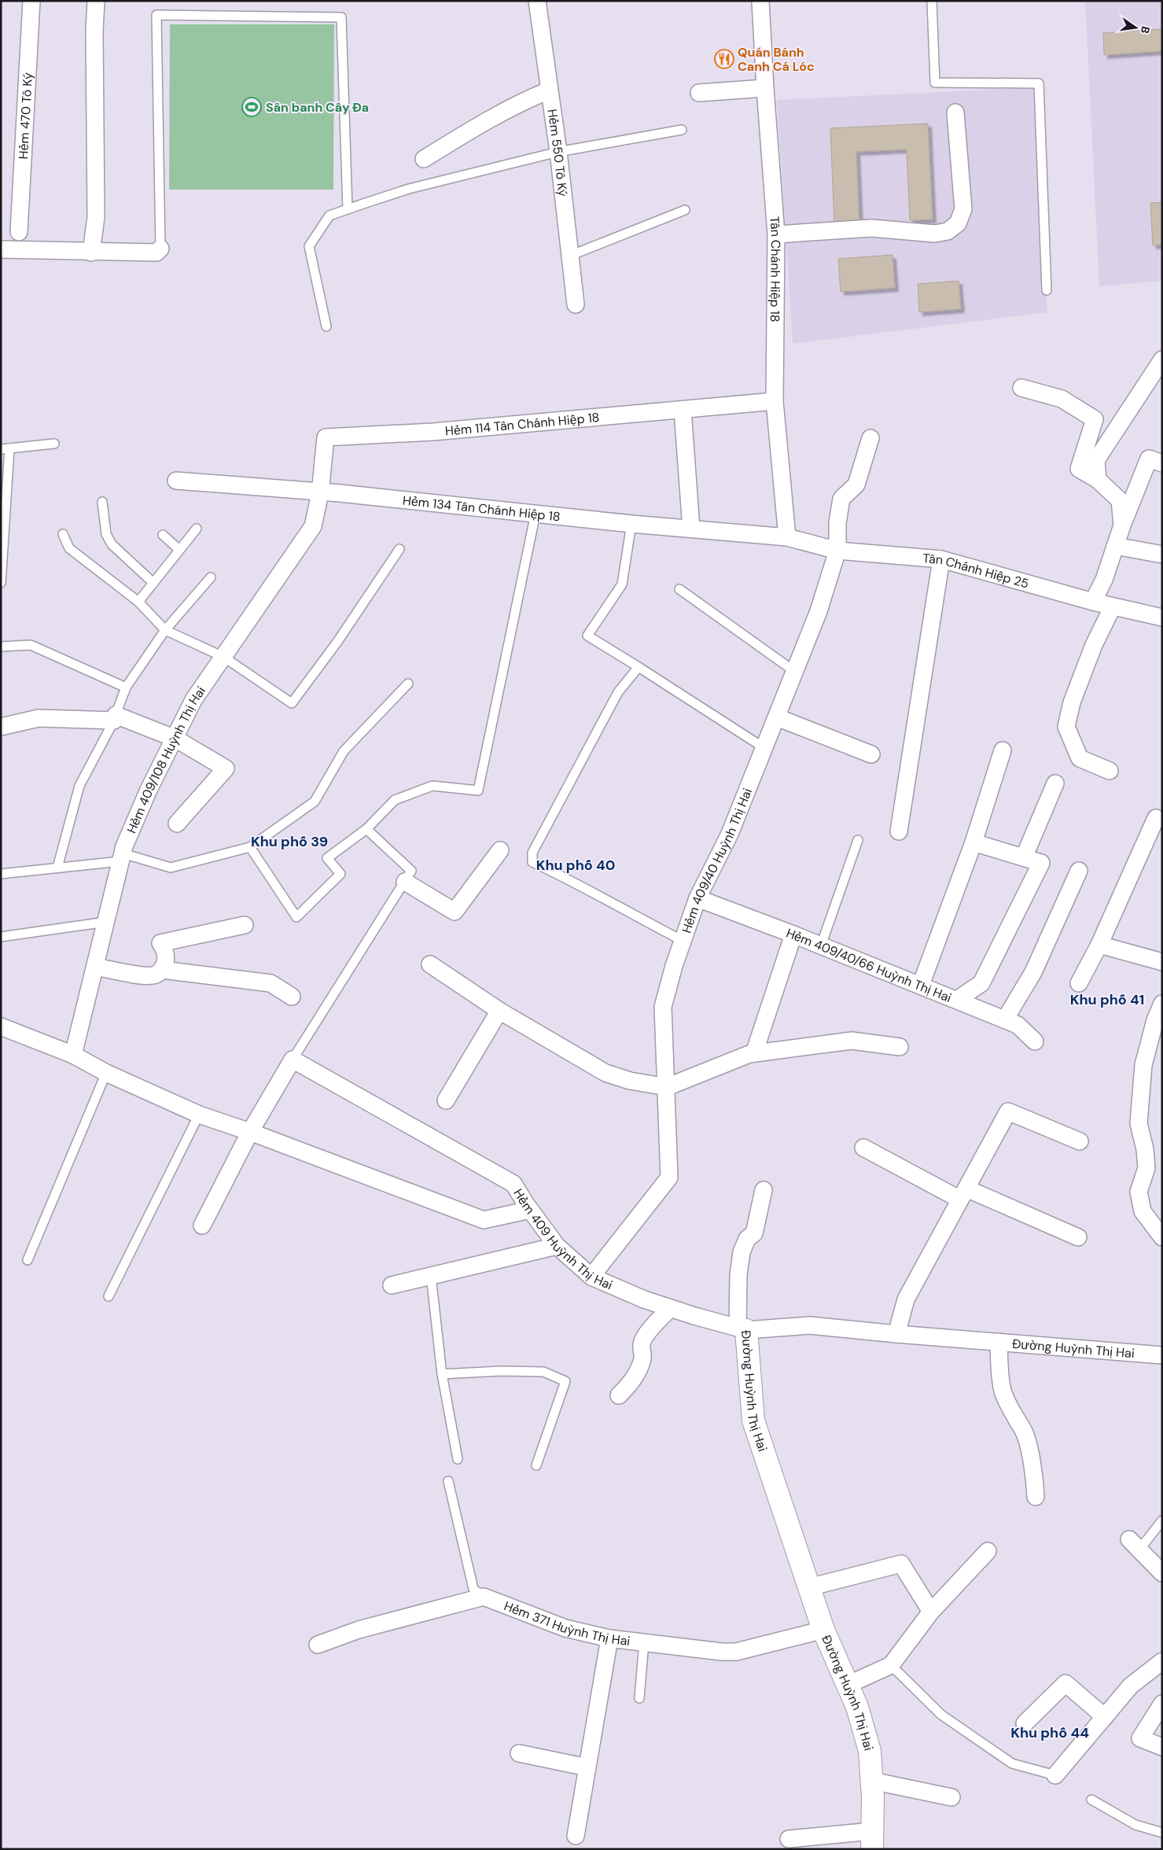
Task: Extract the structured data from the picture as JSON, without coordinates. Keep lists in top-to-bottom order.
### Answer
{
  "streets": {
    "street": [
      "Hẻm 470 Tô Ký",
      "Hẻm 550 Tô Ký",
      "Tân Chánh Hiệp 18",
      "Hẻm 114 Tân Chánh Hiệp 18",
      "Hẻm 134 Tân Chánh Hiệp 18",
      "Tân Chánh Hiệp 25",
      "Hẻm 409/108 Huỳnh Thị Hai",
      "Hẻm 409/40 Huỳnh Thị Hai",
      "Hẻm 409/40/66 Huỳnh Thị Hai",
      "Hẻm 409 Huỳnh Thị Hai",
      "Đường Huỳnh Thị Hai",
      "Hẻm 371 Huỳnh Thị Hai"
    ]
  },
  "crossings": [
    ["Tân Chánh Hiệp 18", "Hẻm 114 Tân Chánh Hiệp 18"],
    ["Tân Chánh Hiệp 18", "Hẻm 134 Tân Chánh Hiệp 18"],
    ["Tân Chánh Hiệp 18", "Tân Chánh Hiệp 25"],
    ["Hẻm 114 Tân Chánh Hiệp 18", "Hẻm 134 Tân Chánh Hiệp 18"],
    ["Hẻm 114 Tân Chánh Hiệp 18", "Hẻm 409/108 Huỳnh Thị Hai"],
    ["Hẻm 134 Tân Chánh Hiệp 18", "Tân Chánh Hiệp 25"],
    ["Hẻm 134 Tân Chánh Hiệp 18", "Hẻm 409/108 Huỳnh Thị Hai"],
    ["Tân Chánh Hiệp 25", "Hẻm 409/40 Huỳnh Thị Hai"],
    ["Hẻm 409/40 Huỳnh Thị Hai", "Hẻm 409/40/66 Huỳnh Thị Hai"],
    ["Hẻm 409/40 Huỳnh Thị Hai", "Hẻm 409 Huỳnh Thị Hai"],
    ["Hẻm 409 Huỳnh Thị Hai", "Đường Huỳnh Thị Hai"],
    ["Đường Huỳnh Thị Hai", "Hẻm 371 Huỳnh Thị Hai"]
  ],
  "districts": [
    "Khu phố 39",
    "Khu phố 40",
    "Khu phố 41",
    "Khu phố 44"
  ],
  "places": {
    "restaurant": ["Quán Bánh Canh Cá Lóc"],
    "sports": ["Sân banh Cây Đa"]
  },
  "north": "right"
}
